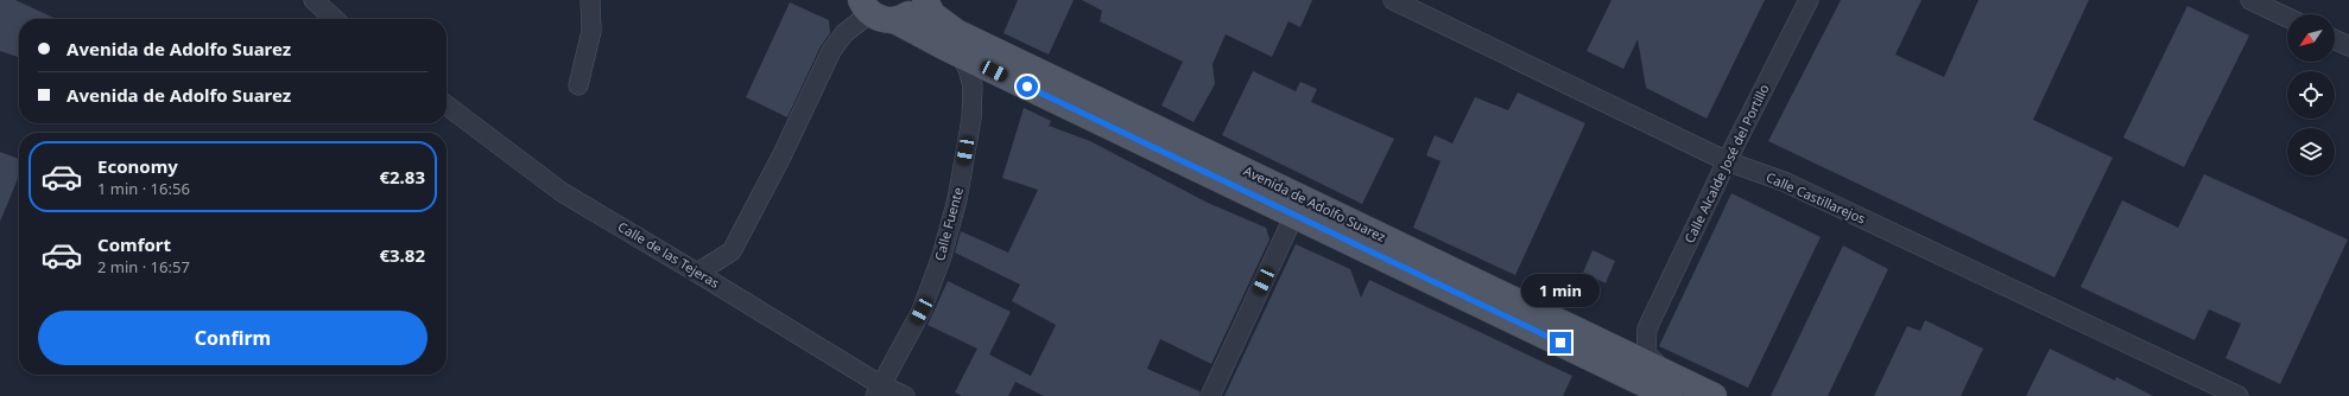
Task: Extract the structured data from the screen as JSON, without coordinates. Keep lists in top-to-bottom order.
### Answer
{
  "streets": {
    "main road": ["Avenida de Adolfo Suarez"],
    "street": [
      "Calle Alcalde José del Portillo",
      "Calle Castillarejos",
      "Calle Fuente",
      "Calle de las Tejeras"
    ]
  },
  "crossings": [
    ["Calle Alcalde José del Portillo", "Calle Castillarejos"],
    ["Avenida de Adolfo Suarez", "Calle Fuente"],
    ["Calle Fuente", "Calle de las Tejeras"]
  ],
  "north": "bottom left",
  "page": {
    "banner": ["Avenida de Adolfo Suarez", "Avenida de Adolfo Suarez"],
    "list": [
      {
        "name": "Economy",
        "note": "1 min · 16:56",
        "value": "€2.83"
      },
      {
        "name": "Comfort",
        "note": "2 min · 16:57",
        "value": "€3.82"
      }
    ],
    "bubble": "1 min",
    "buttons": "Confirm"
  }
}
